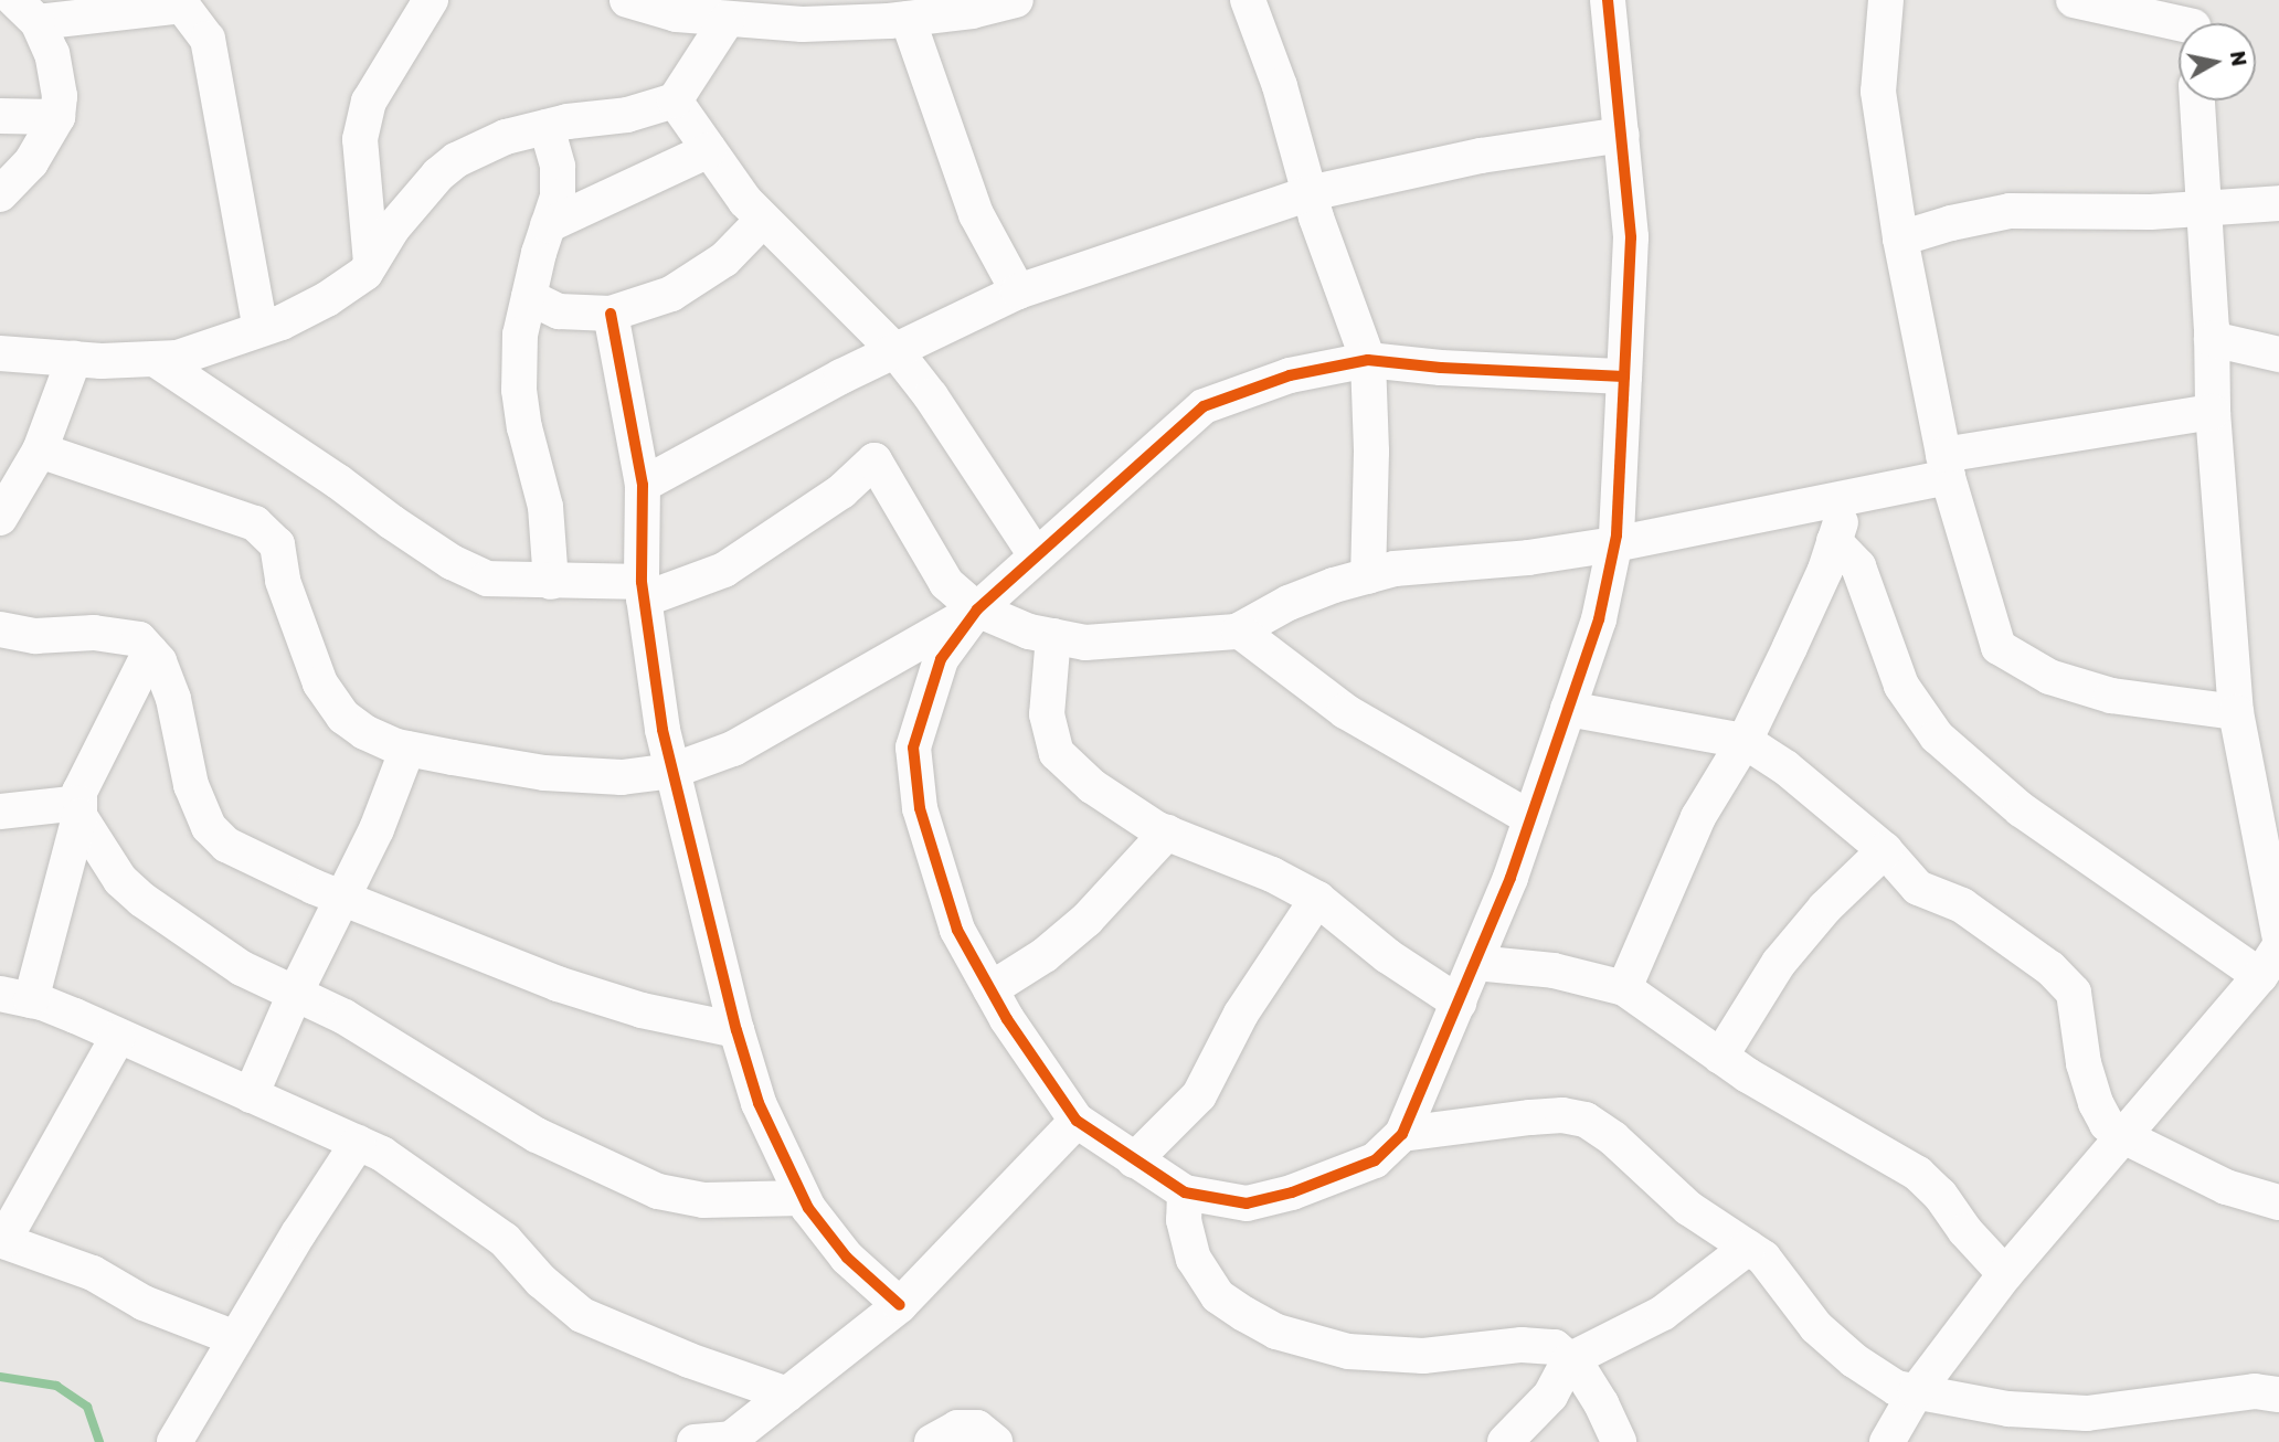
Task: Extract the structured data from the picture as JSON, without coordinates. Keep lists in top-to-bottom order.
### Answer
{
  "north": "right"
}
